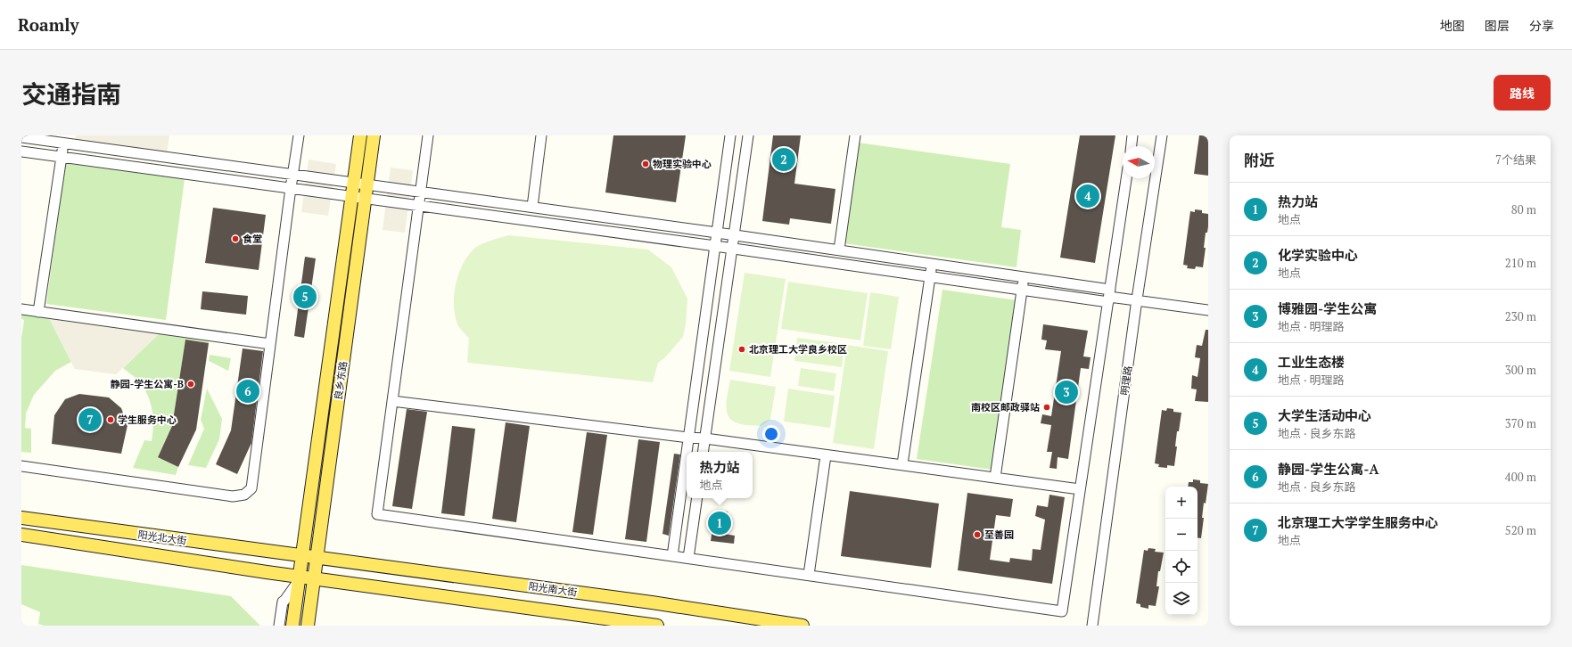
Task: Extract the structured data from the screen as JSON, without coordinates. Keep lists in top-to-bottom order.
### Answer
{
  "streets": {
    "main road": ["良乡东路", "阳光北大街", "阳光南大街"],
    "street": ["明理路"]
  },
  "crossings": [
    ["良乡东路", "阳光北大街"],
    ["良乡东路", "阳光南大街"],
    ["阳光北大街", "阳光南大街"]
  ],
  "places": [
    "物理实验中心",
    "食堂",
    "北京理工大学良乡校区",
    "静园-学生公寓-B",
    "南校区邮政驿站",
    "学生服务中心",
    "至善园"
  ],
  "north": "left",
  "page": {
    "header": "Roamly",
    "nav": ["地图", "图层", "分享"],
    "title": "交通指南",
    "buttons": "路线",
    "heading": ["附近", "7个结果"],
    "pins": [
      "2",
      "4",
      "5",
      "6",
      "3",
      "7",
      "1"
    ],
    "list": [
      {
        "mark": "1",
        "name": "热力站",
        "note": "地点",
        "value": "80 m"
      },
      {
        "mark": "2",
        "name": "化学实验中心",
        "note": "地点",
        "value": "210 m"
      },
      {
        "mark": "3",
        "name": "博雅园-学生公寓",
        "note": "地点 · 明理路",
        "value": "230 m"
      },
      {
        "mark": "4",
        "name": "工业生态楼",
        "note": "地点 · 明理路",
        "value": "300 m"
      },
      {
        "mark": "5",
        "name": "大学生活动中心",
        "note": "地点 · 良乡东路",
        "value": "370 m"
      },
      {
        "mark": "6",
        "name": "静园-学生公寓-A",
        "note": "地点 · 良乡东路",
        "value": "400 m"
      },
      {
        "mark": "7",
        "name": "北京理工大学学生服务中心",
        "note": "地点",
        "value": "520 m"
      }
    ],
    "popup": ["热力站", "地点"],
    "map_buttons": ["+", "−"]
  }
}
